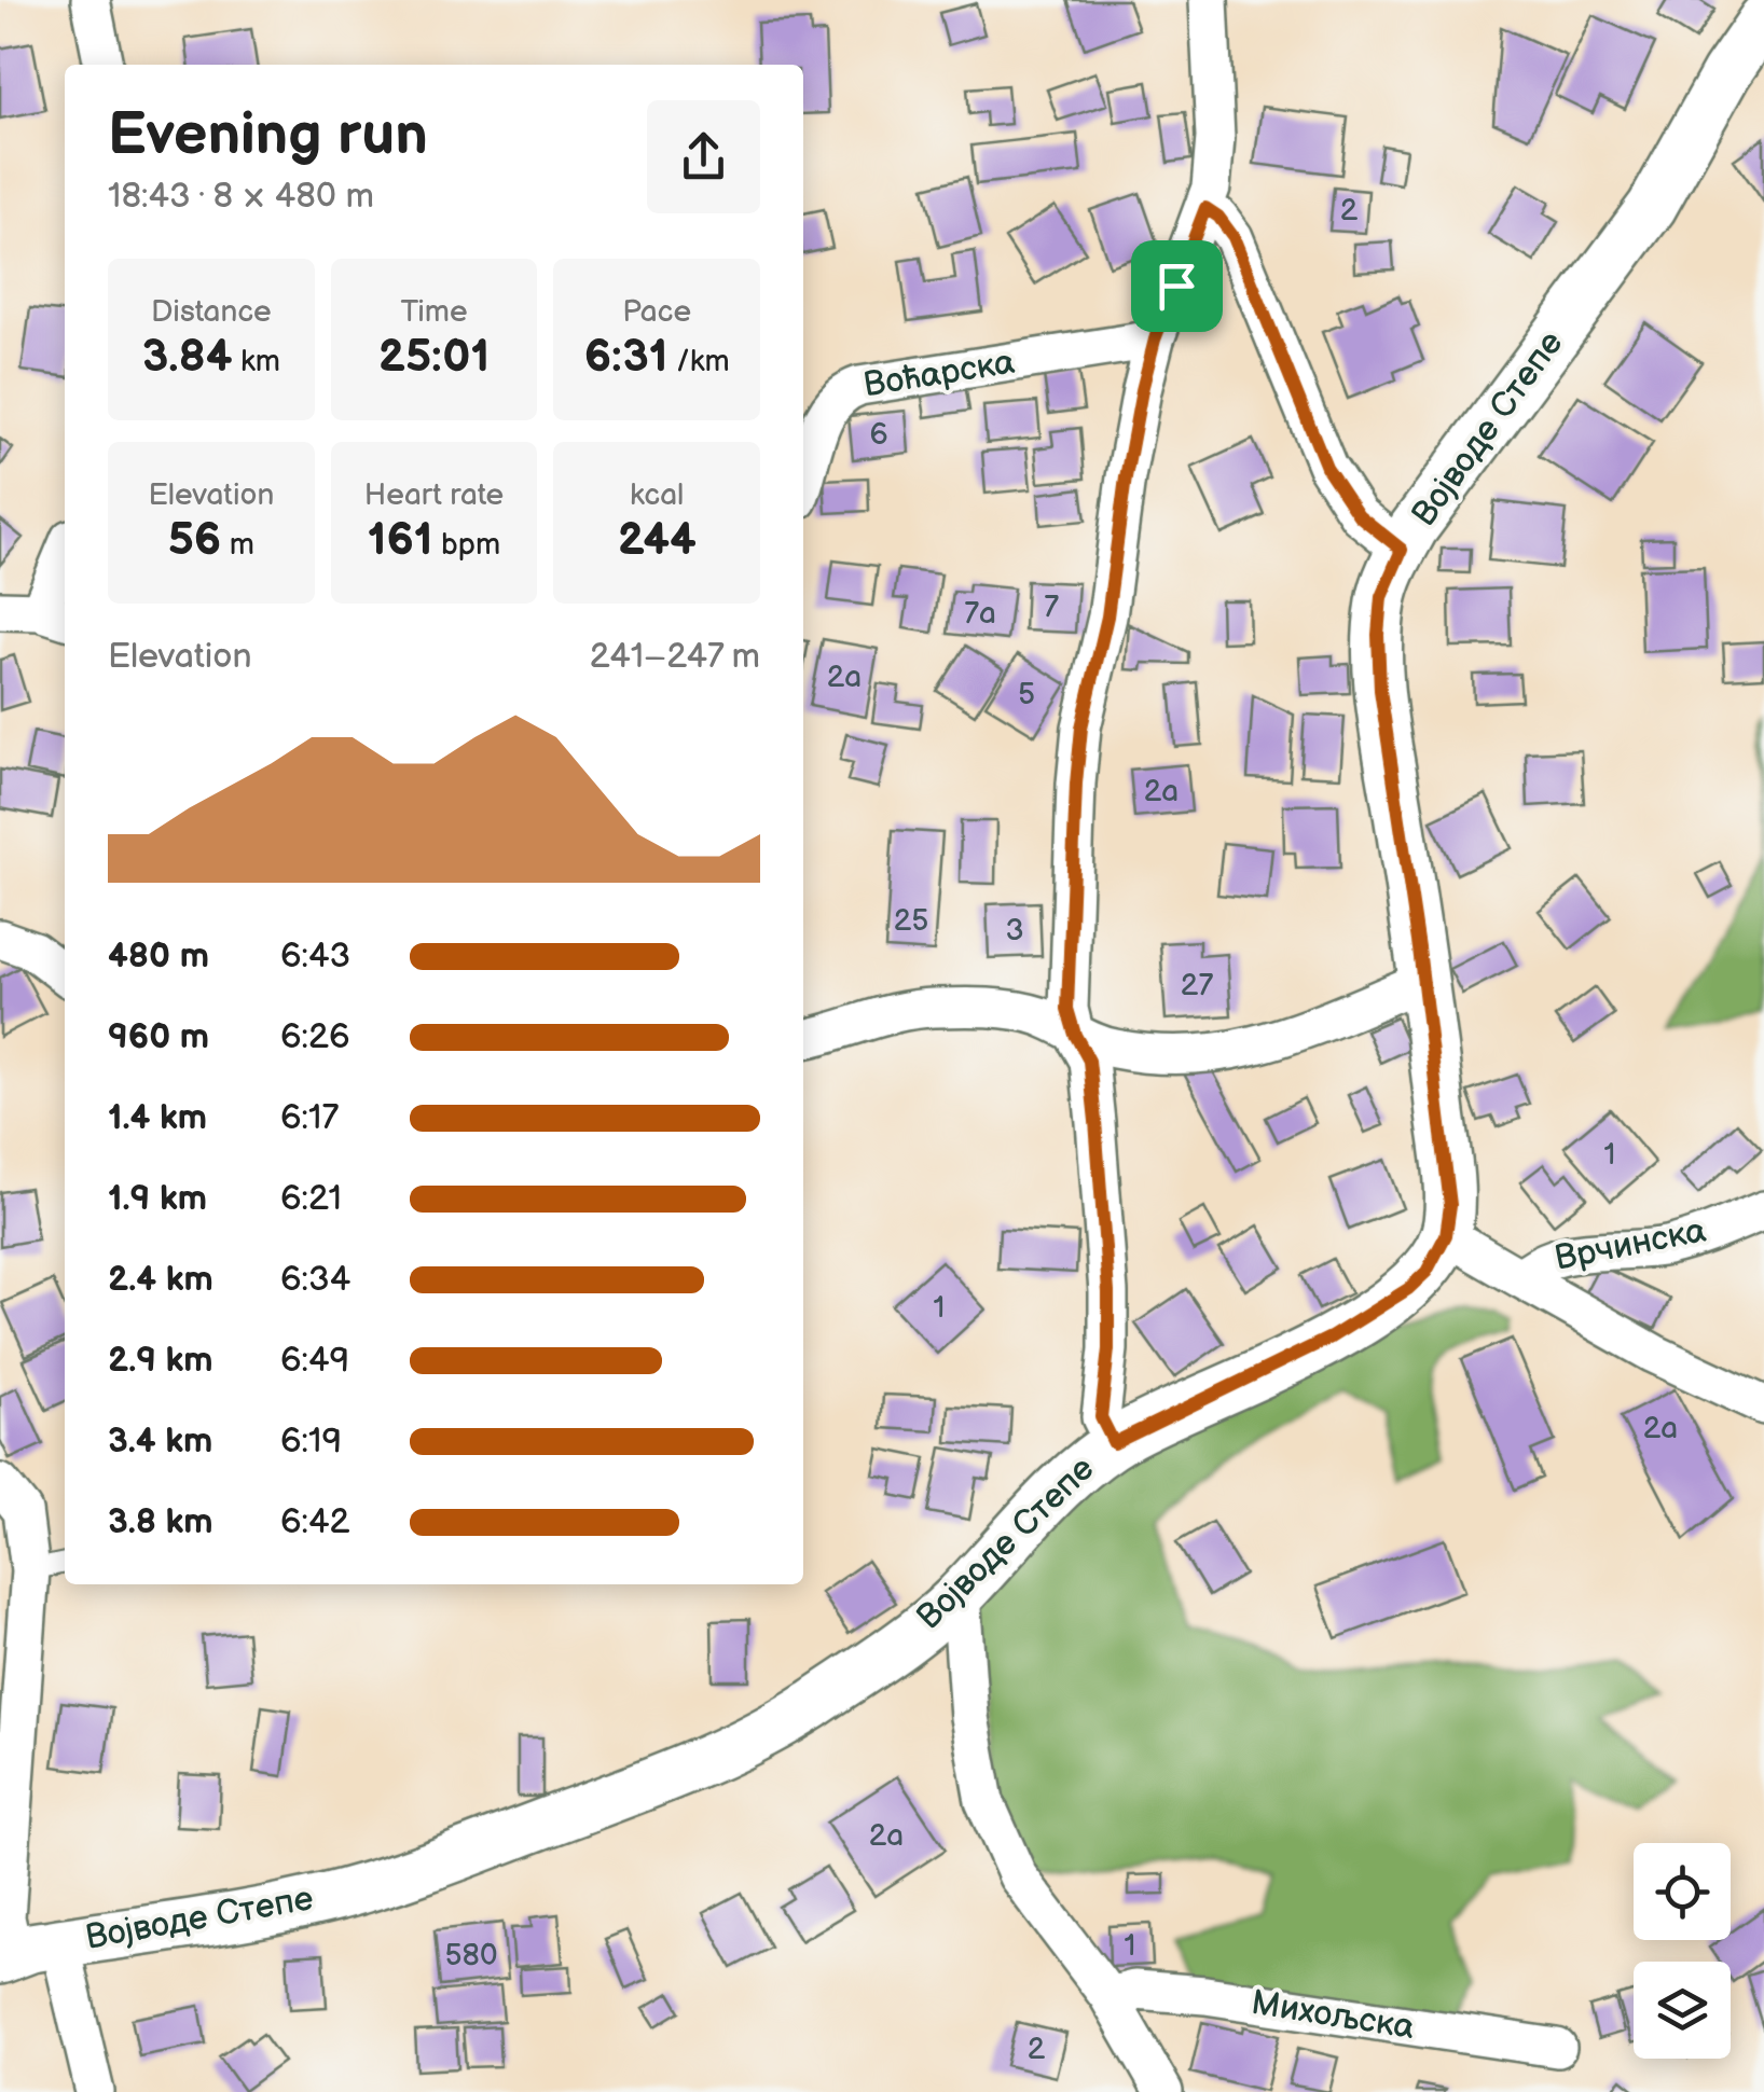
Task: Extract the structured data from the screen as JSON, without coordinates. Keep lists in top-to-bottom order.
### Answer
{
  "streets": {
    "street": [
      "Воћарска",
      "Војводе Степе",
      "Врчинска",
      "Михољска"
    ]
  },
  "crossings": [
    ["Војводе Степе", "Врчинска"]
  ],
  "house_numbers": [
    "2",
    "6",
    "7",
    "7a",
    "2a",
    "5",
    "2a",
    "25",
    "3",
    "27",
    "1",
    "1",
    "2a",
    "2a",
    "1",
    "580",
    "2"
  ],
  "page": {
    "heading": ["Evening run", "18:43 · 8 × 480 m"],
    "stats": [
      ["Distance", "3.84 km"],
      ["Time", "25:01"],
      ["Pace", "6:31 /km"],
      ["Elevation", "56 m"],
      ["Heart rate", "161 bpm"],
      ["kcal", "244"]
    ],
    "chart": ["Elevation", "241–247 m"],
    "list": [
      {
        "name": "480 m",
        "note": "6:43"
      },
      {
        "name": "960 m",
        "note": "6:26"
      },
      {
        "name": "1.4 km",
        "note": "6:17"
      },
      {
        "name": "1.9 km",
        "note": "6:21"
      },
      {
        "name": "2.4 km",
        "note": "6:34"
      },
      {
        "name": "2.9 km",
        "note": "6:49"
      },
      {
        "name": "3.4 km",
        "note": "6:19"
      },
      {
        "name": "3.8 km",
        "note": "6:42"
      }
    ]
  }
}
